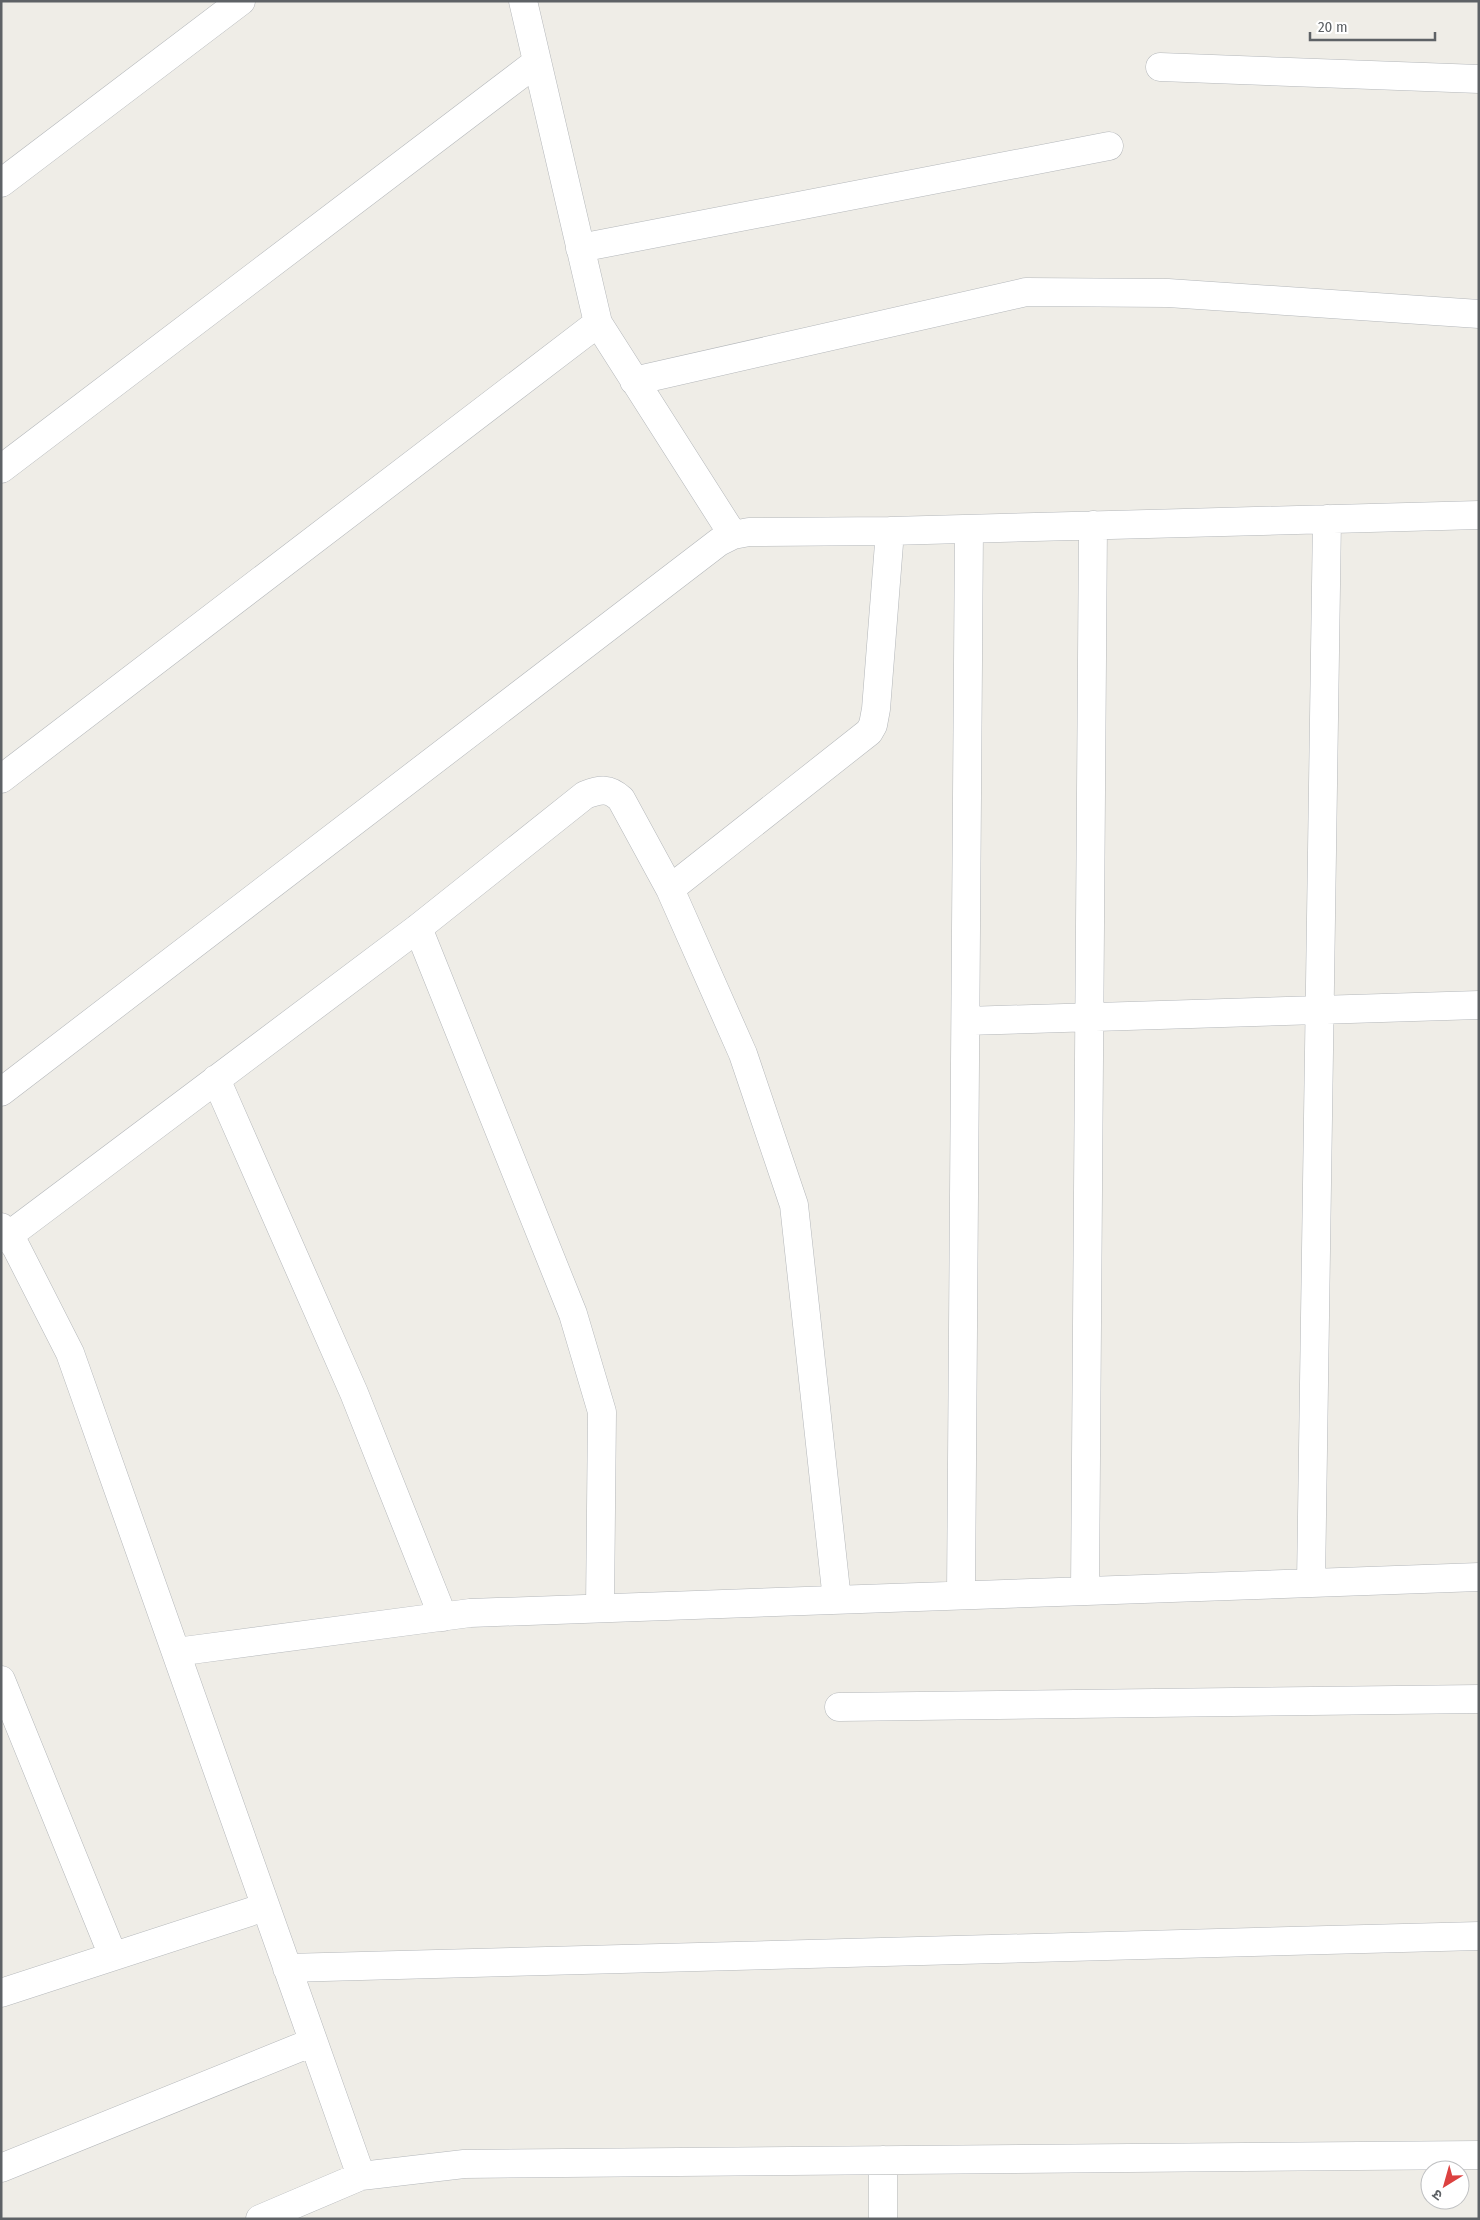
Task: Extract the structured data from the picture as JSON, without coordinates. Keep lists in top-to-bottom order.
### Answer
{
  "scale_bar": "20 m",
  "north": "bottom left"
}
